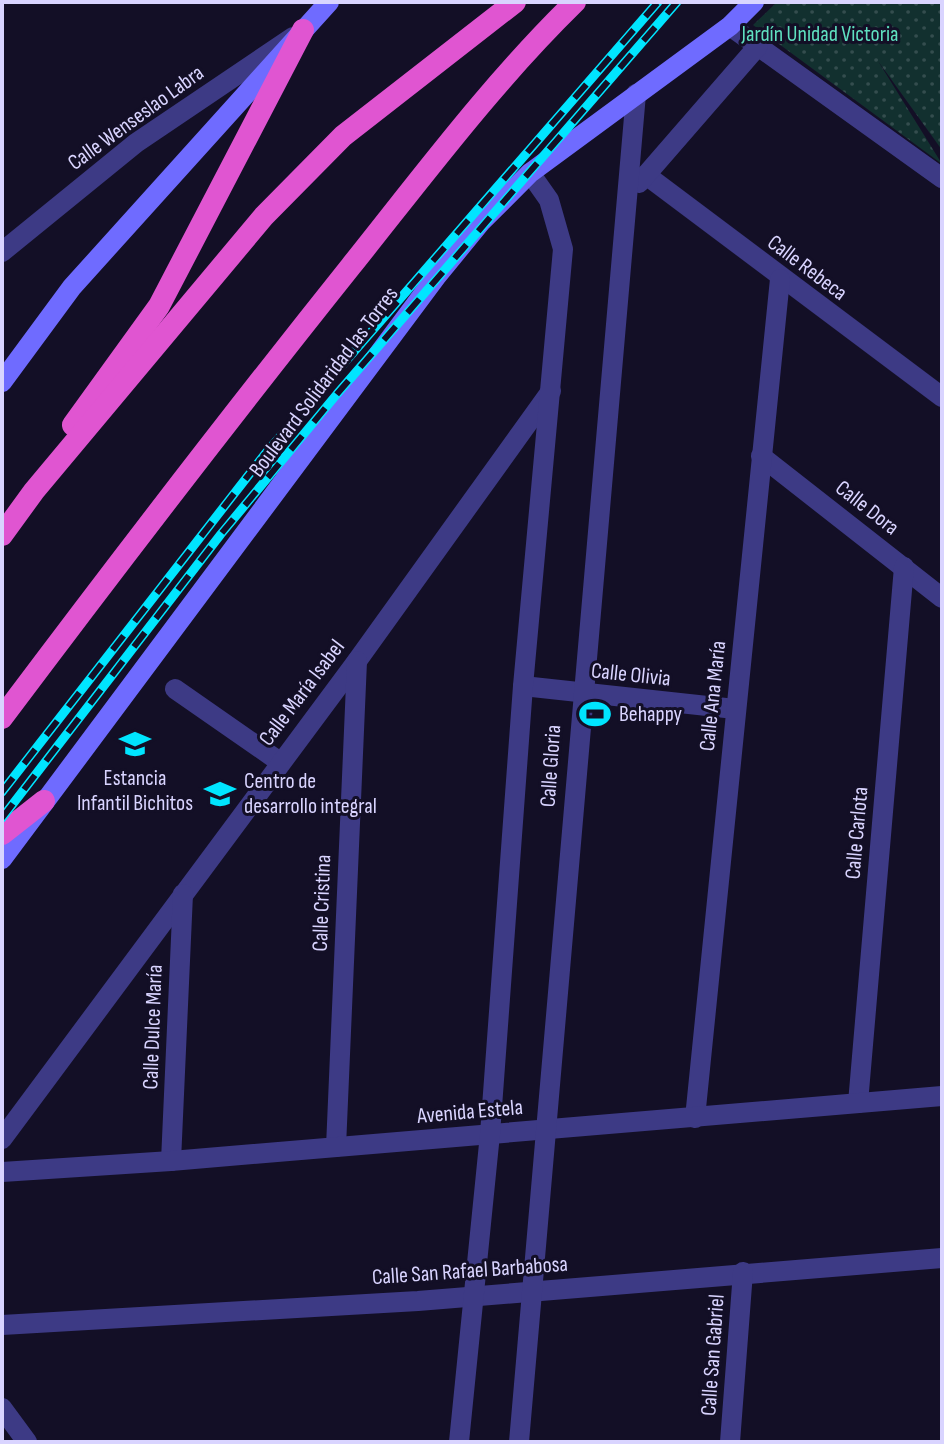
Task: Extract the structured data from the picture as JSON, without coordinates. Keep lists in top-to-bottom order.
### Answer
{
  "streets": {
    "main road": ["Boulevard Solidaridad las Torres"],
    "street": [
      "Calle Wenseslao Labra",
      "Calle Rebeca",
      "Calle Dora",
      "Calle Olivia",
      "Calle María Isabel",
      "Calle Ana María",
      "Calle Gloria",
      "Calle Carlota",
      "Calle Cristina",
      "Calle Dulce María",
      "Avenida Estela",
      "Calle San Rafael Barbabosa",
      "Calle San Gabriel"
    ]
  },
  "crossings": [
    ["Calle Rebeca", "Calle Ana María"],
    ["Boulevard Solidaridad las Torres", "Calle Gloria"],
    ["Calle Dora", "Calle Ana María"],
    ["Calle Dora", "Calle Carlota"],
    ["Calle Olivia", "Calle Ana María"],
    ["Calle Olivia", "Calle Gloria"],
    ["Calle María Isabel", "Calle Gloria"],
    ["Calle María Isabel", "Calle Cristina"],
    ["Calle María Isabel", "Calle Dulce María"],
    ["Calle Ana María", "Avenida Estela"],
    ["Calle Gloria", "Avenida Estela"],
    ["Calle Gloria", "Calle San Rafael Barbabosa"],
    ["Calle Carlota", "Avenida Estela"],
    ["Calle Cristina", "Avenida Estela"],
    ["Calle Dulce María", "Avenida Estela"],
    ["Calle San Rafael Barbabosa", "Calle San Gabriel"]
  ],
  "parks": ["Jardín Unidad Victoria"],
  "places": {
    "sports": ["Behappy"],
    "school or university": ["Estancia Infantil Bichitos", "Centro de desarrollo integral"]
  }
}
